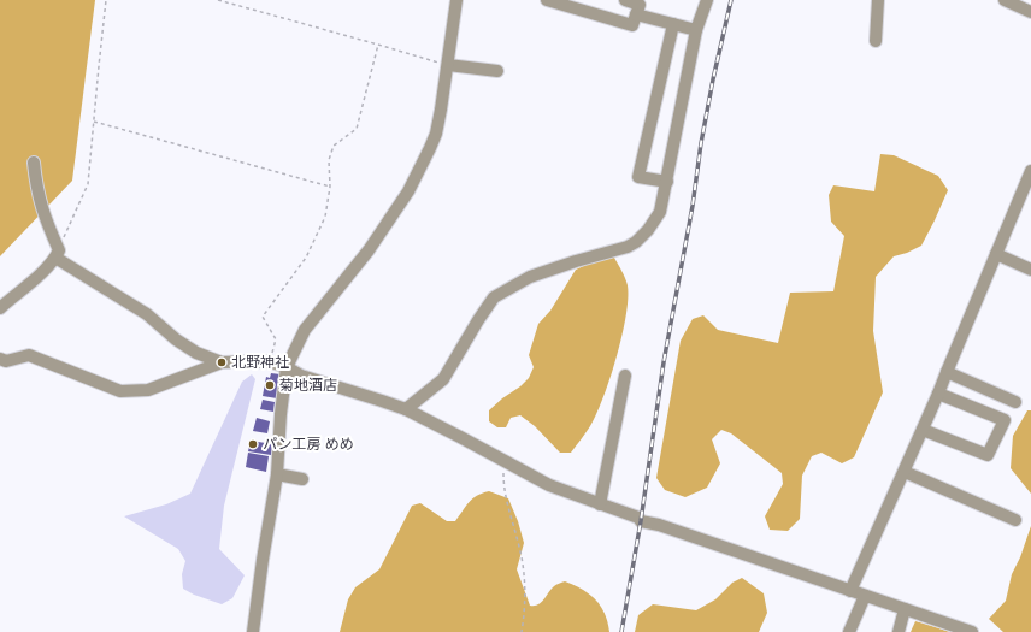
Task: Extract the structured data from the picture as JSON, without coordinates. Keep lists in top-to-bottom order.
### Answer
{
  "places": ["北野神社", "菊地酒店", "パン工房 めめ"]
}
